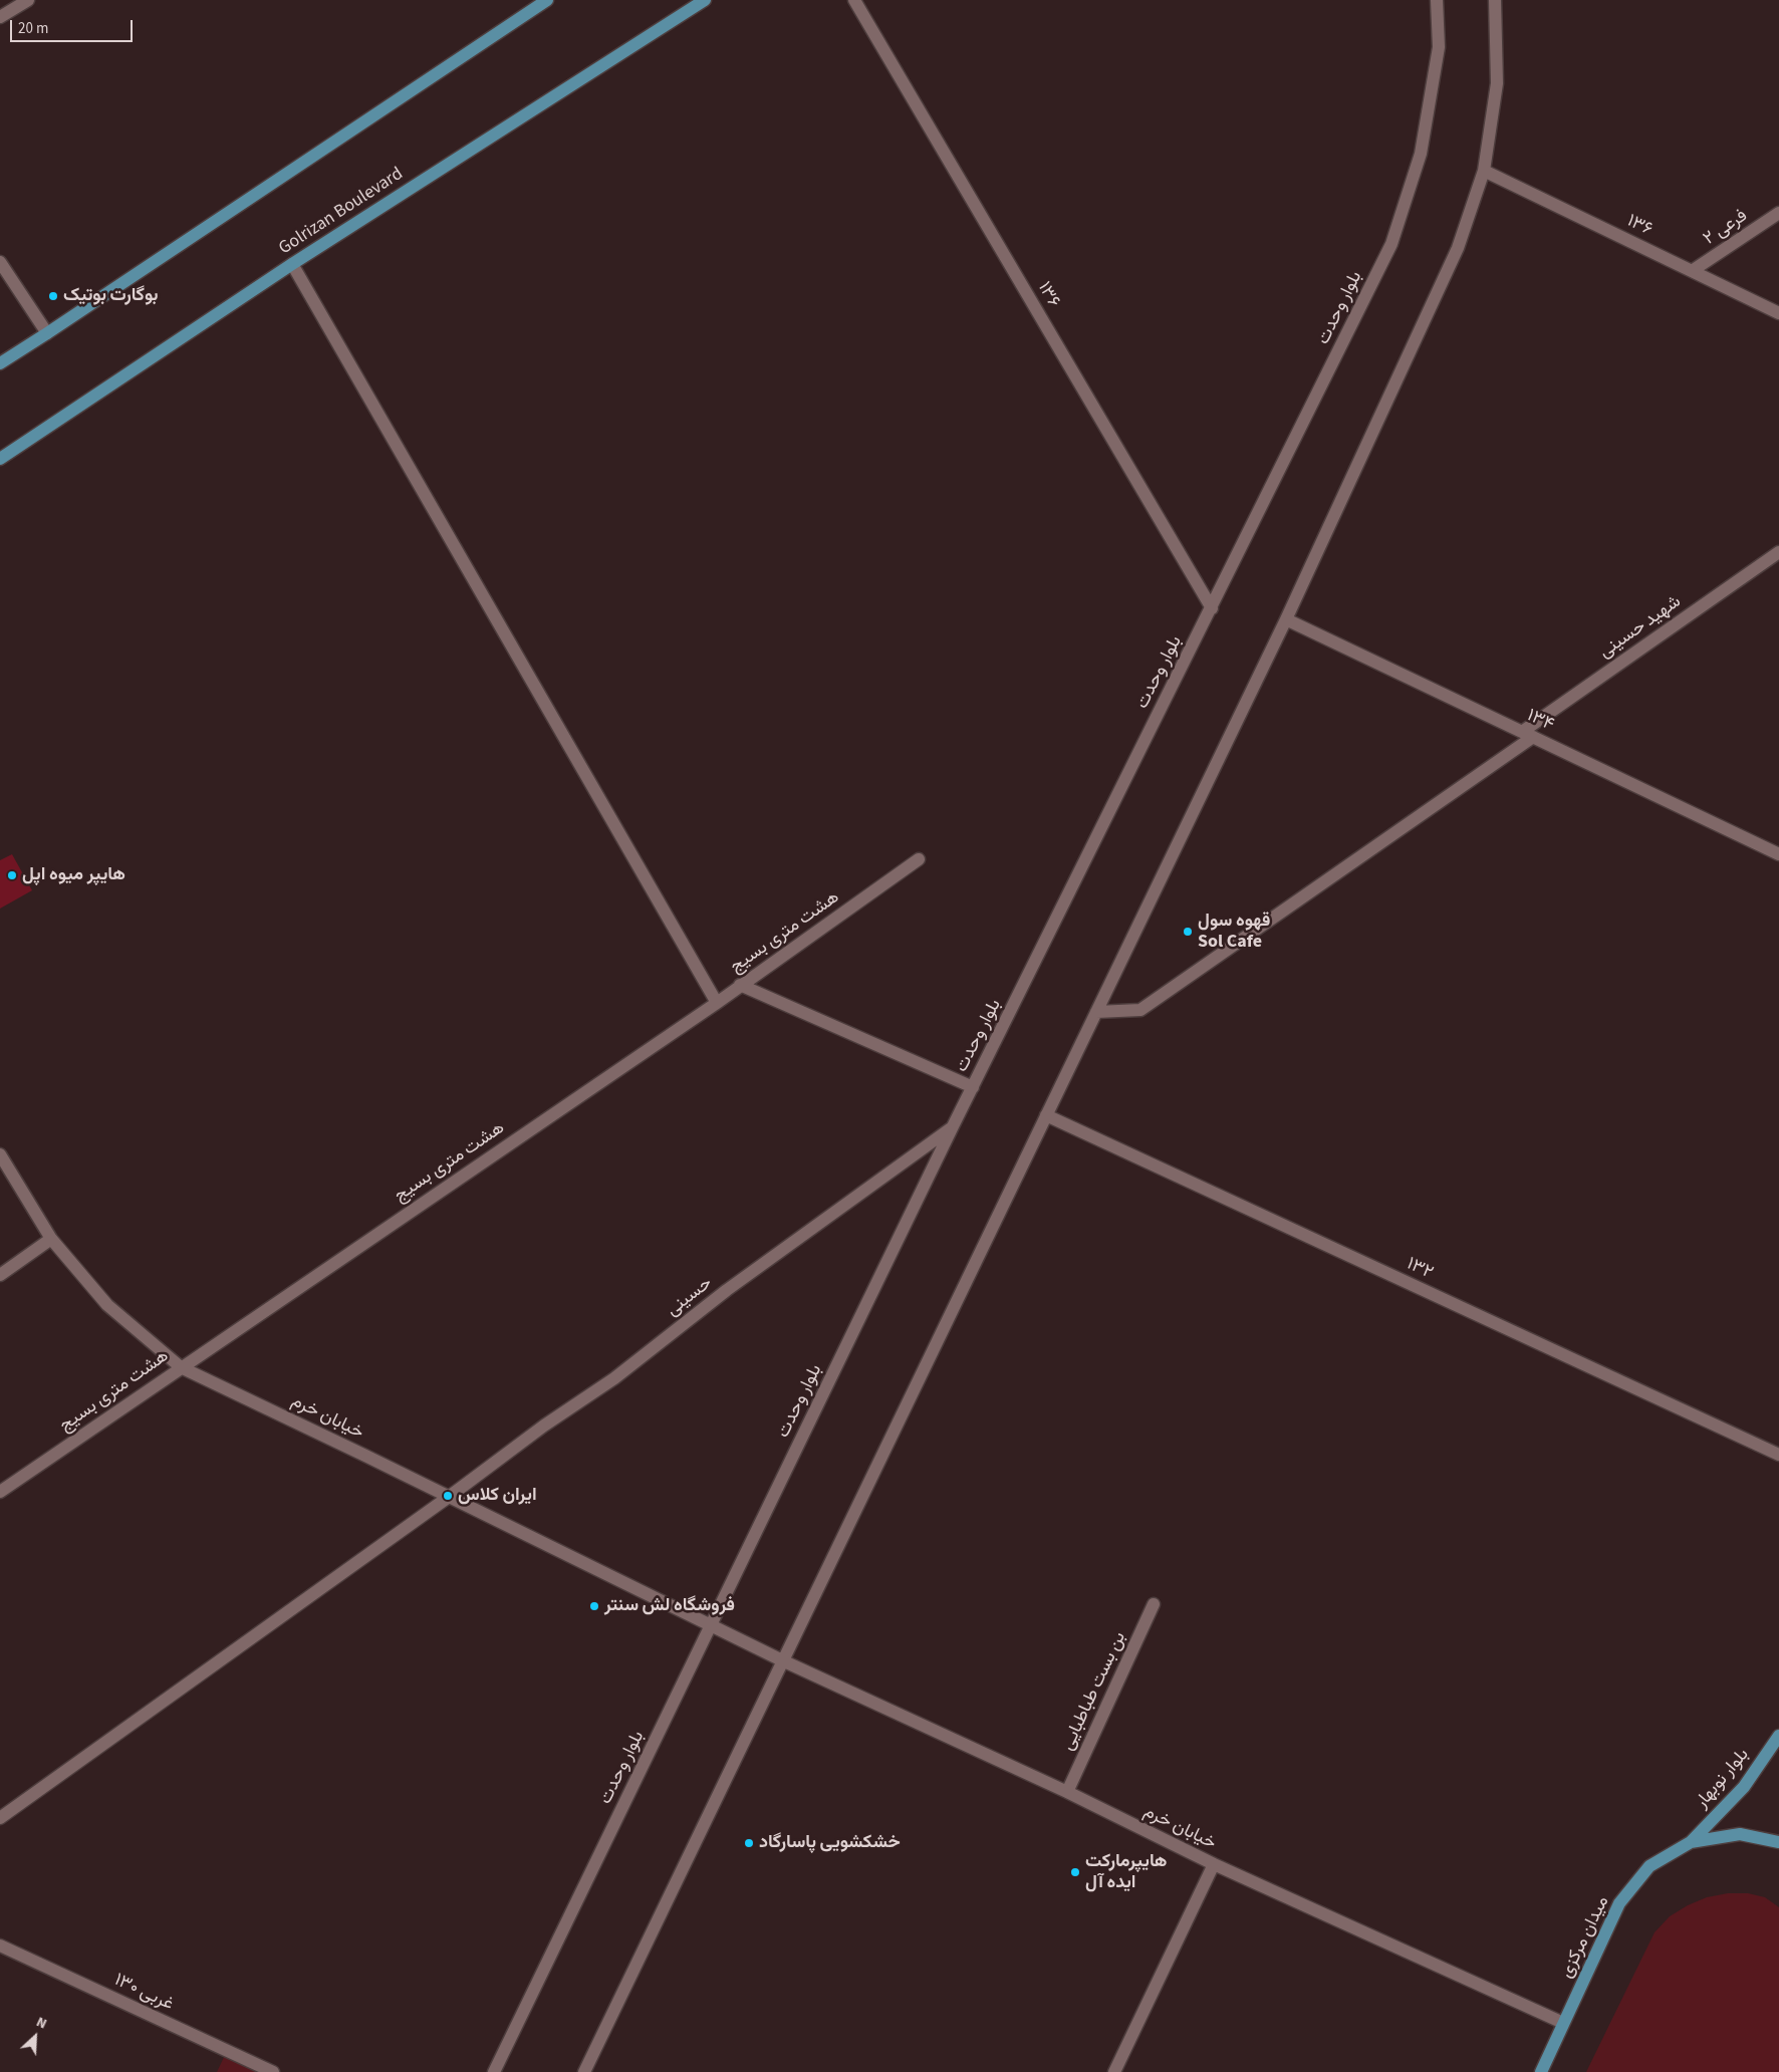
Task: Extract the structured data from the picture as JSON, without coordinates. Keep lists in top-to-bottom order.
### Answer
{
  "streets": {
    "main road": ["Golrizan Boulevard", "بلوار نوبهار", "میدان مرکزی"],
    "street": [
      "۱۳۶",
      "فرعی ۲",
      "بلوار وحدت",
      "شهید حسینی",
      "۱۳۴",
      "هشت متری بسیج",
      "۱۳۲",
      "حسینی",
      "خیابان خرم",
      "بن بست طباطبایی",
      "۱۳۰ غربی"
    ]
  },
  "crossings": [
    ["۱۳۶", "فرعی ۲"],
    ["۱۳۶", "بلوار وحدت"],
    ["بلوار وحدت", "حسینی"],
    ["بلوار وحدت", "خیابان خرم"],
    ["شهید حسینی", "۱۳۴"],
    ["هشت متری بسیج", "خیابان خرم"],
    ["حسینی", "خیابان خرم"],
    ["خیابان خرم", "بن بست طباطبایی"],
    ["خیابان خرم", "میدان مرکزی"],
    ["بلوار نوبهار", "میدان مرکزی"]
  ],
  "places": [
    "بوگارت بوتیک",
    "هایپر میوه اپل",
    "قهوه سول Sol Cafe",
    "ایران کلاس",
    "فروشگاه لش سنتر",
    "خشکشویی پاسارگاد",
    "هایپرمارکت ایده آل"
  ],
  "scale_bar": "20 m",
  "north": "top right"
}
